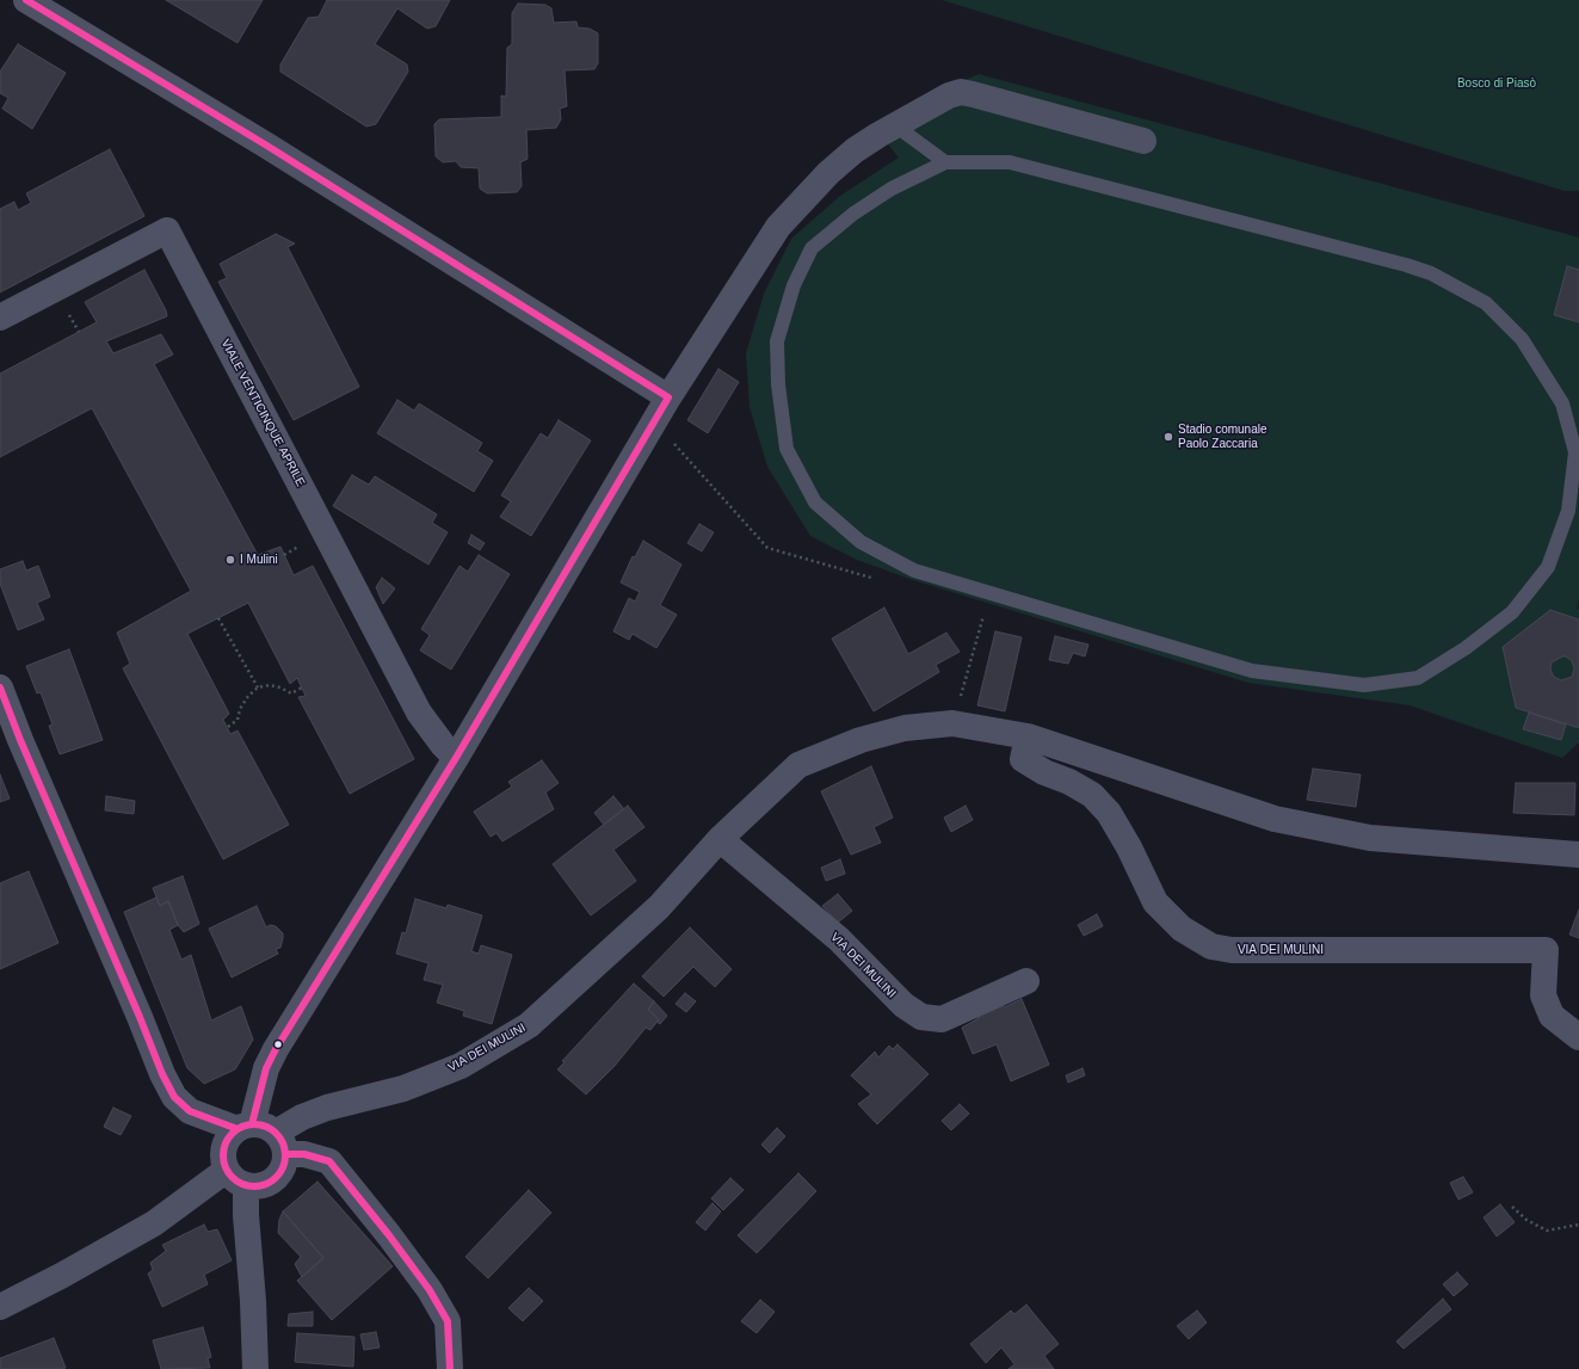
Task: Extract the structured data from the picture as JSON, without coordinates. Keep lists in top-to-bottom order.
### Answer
{
  "streets": {
    "street": ["VIALE VENTICINQUE APRILE", "VIA DEI MULINI"]
  },
  "parks": ["Bosco di Piasò"],
  "places": ["Stadio comunale Paolo Zaccaria", "I Mulini"]
}
